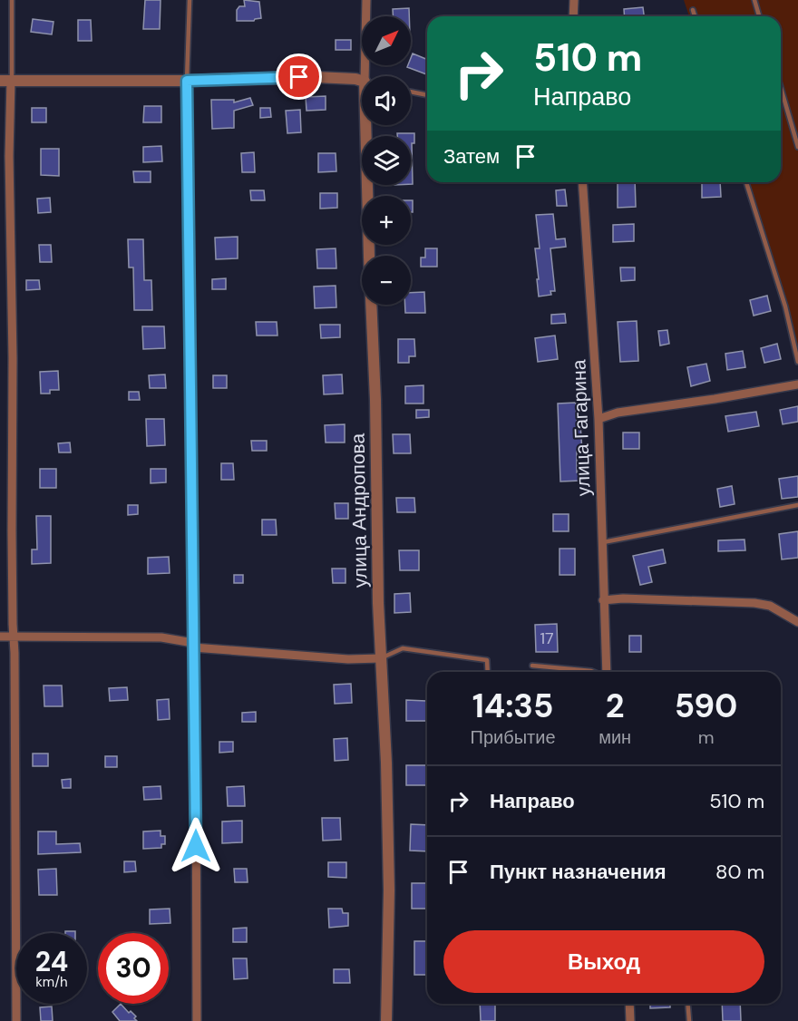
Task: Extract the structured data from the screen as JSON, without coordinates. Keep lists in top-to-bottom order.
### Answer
{
  "streets": {
    "street": ["улица Гагарина", "улица Андропова"]
  },
  "house_numbers": ["17"],
  "north": "top right",
  "page": {
    "map_buttons": ["+", "−"],
    "turn": ["510 m", "Направо"],
    "then": "Затем",
    "eta": [
      "14:35",
      "Прибытие",
      "2",
      "мин",
      "590",
      "m"
    ],
    "list": [
      {
        "name": "Направо",
        "value": "510 m"
      },
      {
        "name": "Пункт назначения",
        "value": "80 m"
      }
    ],
    "buttons": "Выход",
    "speed": "24 km/h",
    "limit": "30"
  }
}
